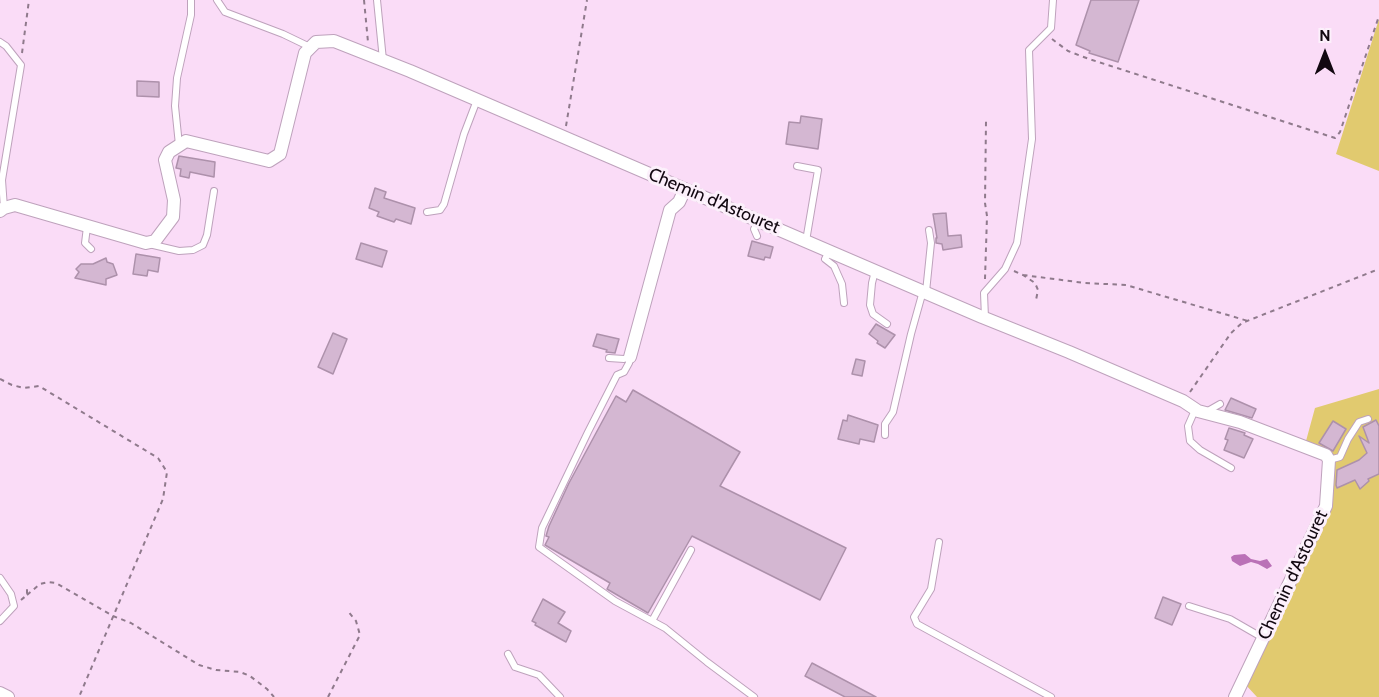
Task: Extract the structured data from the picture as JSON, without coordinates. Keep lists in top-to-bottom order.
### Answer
{
  "streets": {
    "street": ["Chemin d'Astouret"]
  },
  "north": "top"
}
